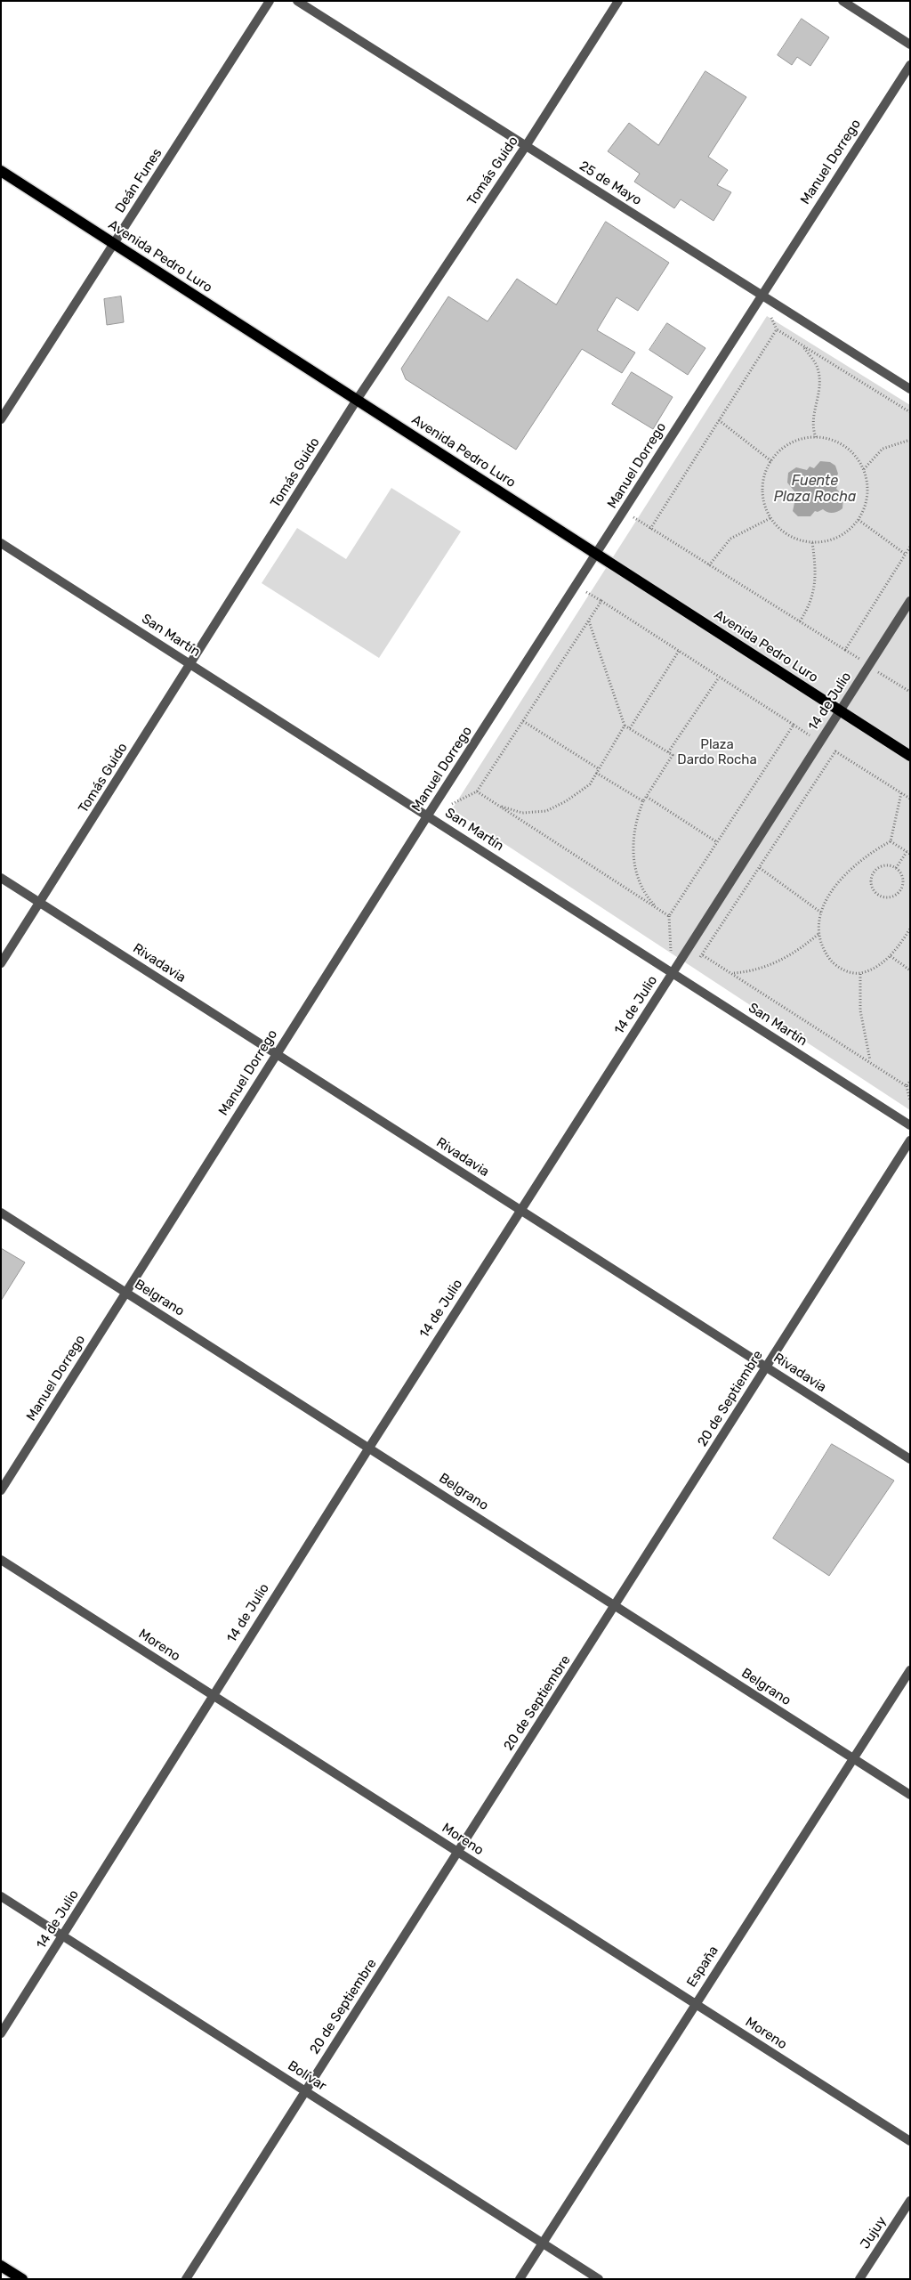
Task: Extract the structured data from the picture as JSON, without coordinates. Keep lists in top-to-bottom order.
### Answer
{
  "streets": {
    "main road": ["Avenida Pedro Luro"],
    "street": [
      "Manuel Dorrego",
      "Tomás Guido",
      "Deán Funes",
      "25 de Mayo",
      "San Martín",
      "14 de Julio",
      "Rivadavia",
      "Belgrano",
      "20 de Septiembre",
      "Moreno",
      "España",
      "Bolívar",
      "Jujuy"
    ]
  },
  "crossings": [
    ["Manuel Dorrego", "25 de Mayo"],
    ["Manuel Dorrego", "Avenida Pedro Luro"],
    ["Manuel Dorrego", "San Martín"],
    ["Manuel Dorrego", "Rivadavia"],
    ["Manuel Dorrego", "Belgrano"],
    ["Tomás Guido", "25 de Mayo"],
    ["Tomás Guido", "Avenida Pedro Luro"],
    ["Tomás Guido", "San Martín"],
    ["Tomás Guido", "Rivadavia"],
    ["Deán Funes", "Avenida Pedro Luro"],
    ["Avenida Pedro Luro", "14 de Julio"],
    ["San Martín", "14 de Julio"],
    ["14 de Julio", "Rivadavia"],
    ["14 de Julio", "Belgrano"],
    ["14 de Julio", "Moreno"],
    ["14 de Julio", "Bolívar"],
    ["Rivadavia", "20 de Septiembre"],
    ["Belgrano", "20 de Septiembre"],
    ["Belgrano", "España"],
    ["20 de Septiembre", "Moreno"],
    ["20 de Septiembre", "Bolívar"],
    ["Moreno", "España"],
    ["España", "Bolívar"]
  ],
  "water": ["Fuente Plaza Rocha"],
  "parks": ["Plaza Dardo Rocha"]
}
